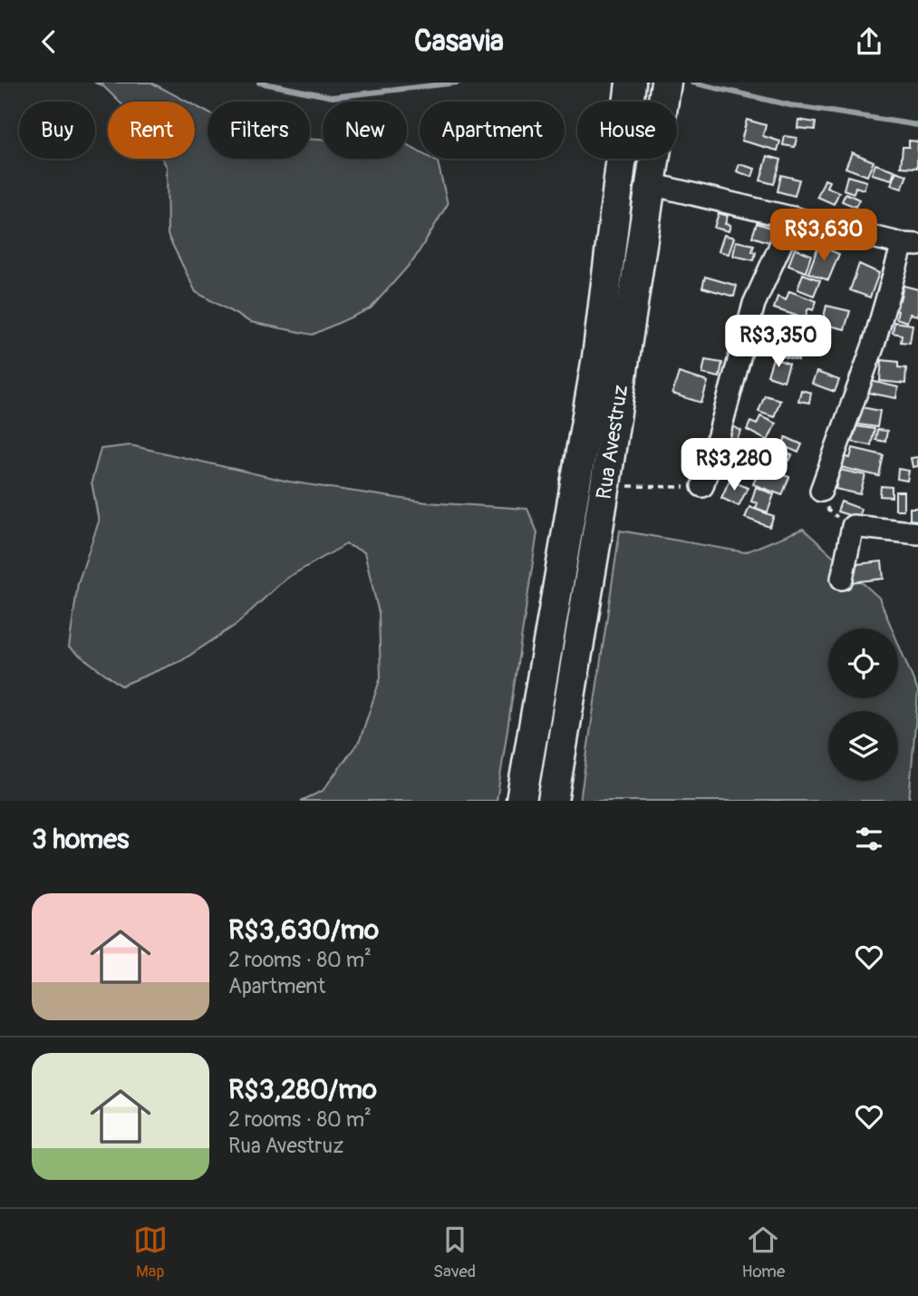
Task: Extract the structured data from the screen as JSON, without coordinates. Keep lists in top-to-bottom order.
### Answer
{
  "streets": {
    "main road": ["Rua Avestruz"]
  },
  "page": {
    "header": "Casavia",
    "chip": [
      "Buy",
      "Rent",
      "Filters",
      "New",
      "Apartment",
      "House"
    ],
    "price": ["R$3,630", "R$3,350", "R$3,280"],
    "heading": "3 homes",
    "list": [
      {
        "name": "R$3,630/mo",
        "note": "2 rooms · 80 m² · Apartment"
      },
      {
        "name": "R$3,280/mo",
        "note": "2 rooms · 80 m² · Rua Avestruz"
      }
    ],
    "tabs": ["Map", "Saved", "Home"]
  }
}
